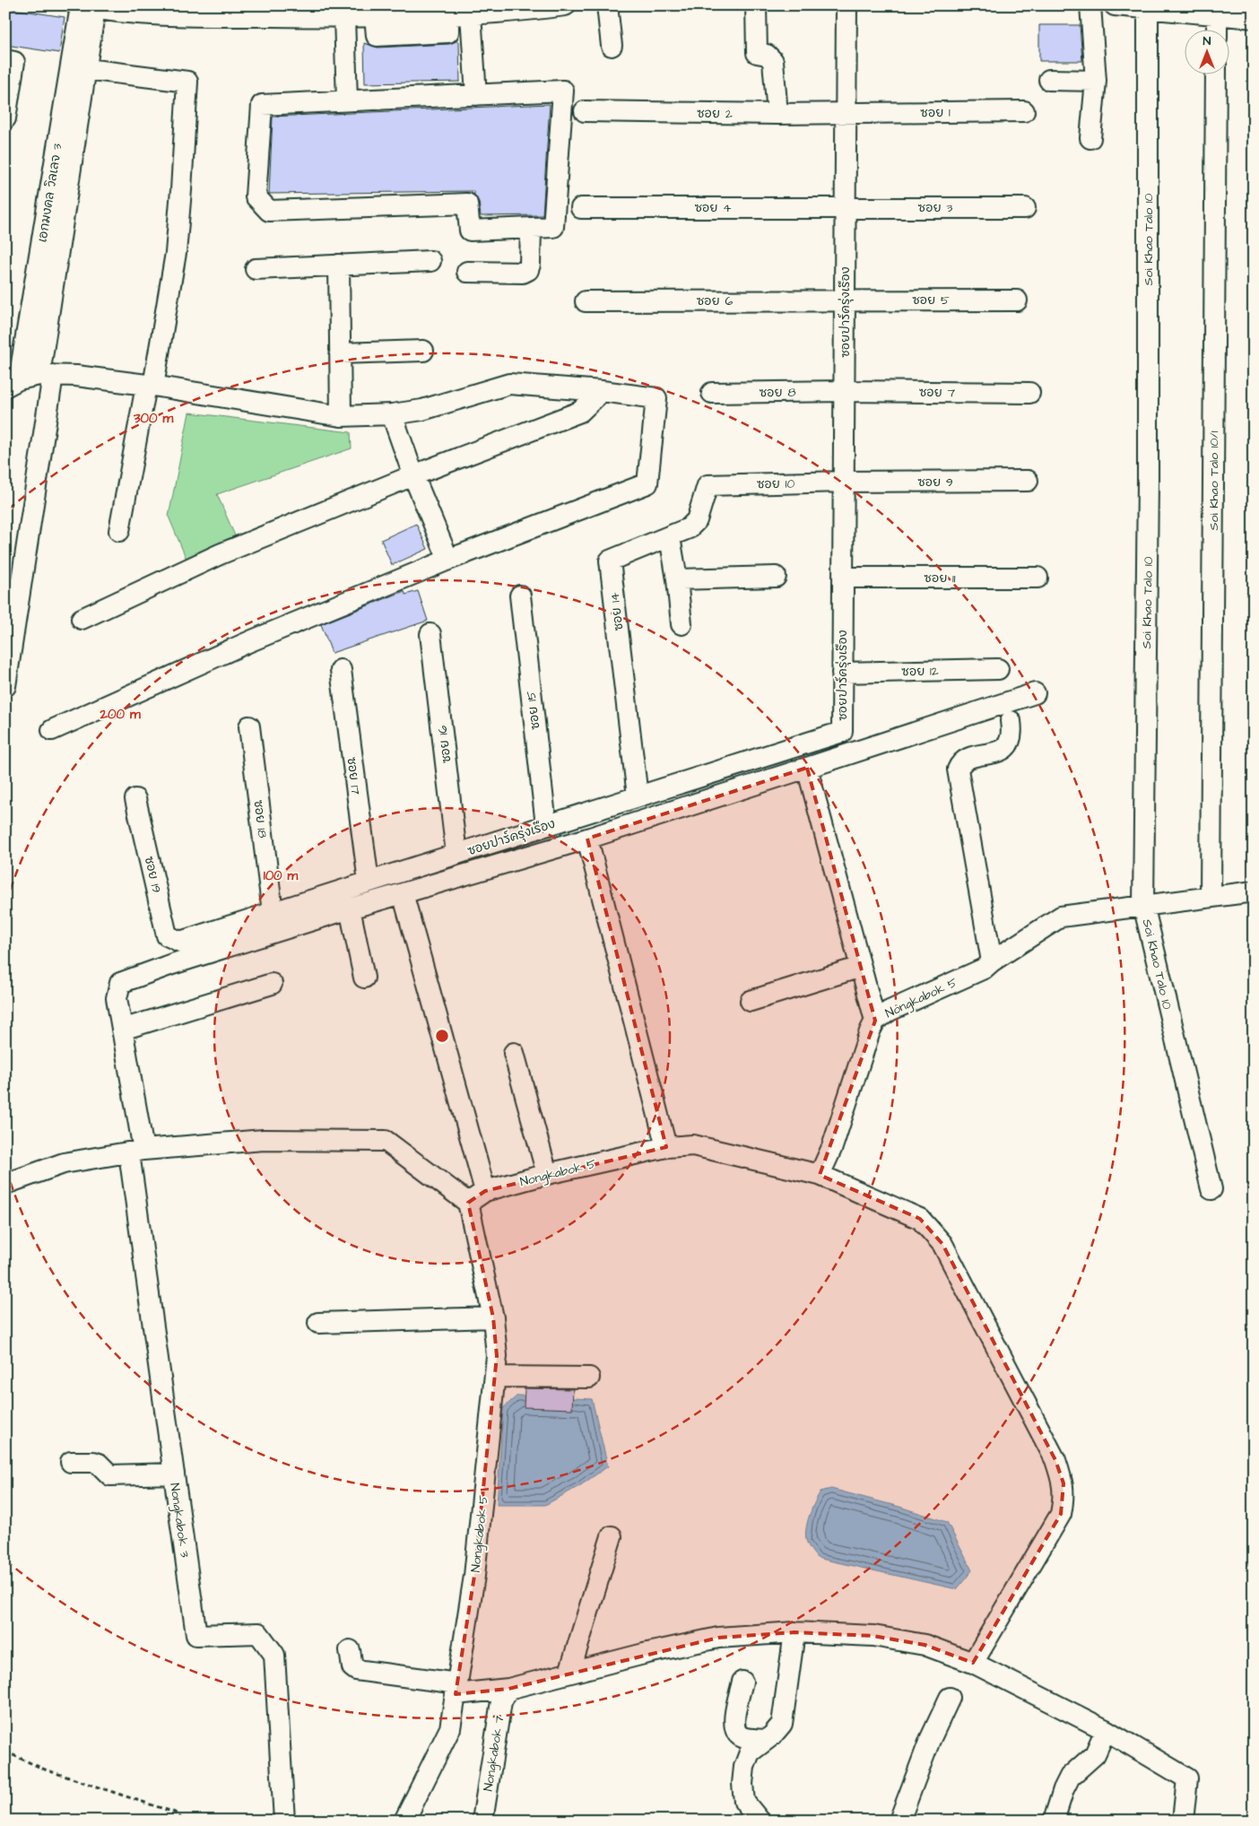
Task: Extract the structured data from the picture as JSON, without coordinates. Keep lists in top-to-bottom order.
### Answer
{
  "streets": {
    "street": [
      "ซอย 1",
      "ซอย 2",
      "เอกมงคล วิลเลจ 3",
      "ซอย 4",
      "ซอย 3",
      "Soi Khao Talo 10",
      "ซอย 5",
      "ซอย 6",
      "ซอยปาร์ครุ่งเรือง",
      "ซอย 8",
      "ซอย 7",
      "Soi Khao Talo 10/1",
      "ซอย 9",
      "ซอย 10",
      "ซอย 11",
      "ซอย 14",
      "ซอย 12",
      "ซอย 15",
      "ซอย 16",
      "ซอย 17",
      "ซอย 18",
      "ซอย 19",
      "Nongkabok 5",
      "Nongkabok 3",
      "Nongkabok 7"
    ]
  },
  "crossings": [
    ["ซอย 1", "ซอย 2"],
    ["ซอย 1", "ซอยปาร์ครุ่งเรือง"],
    ["ซอย 2", "ซอยปาร์ครุ่งเรือง"],
    ["ซอย 4", "ซอย 3"],
    ["ซอย 4", "ซอยปาร์ครุ่งเรือง"],
    ["ซอย 3", "ซอยปาร์ครุ่งเรือง"],
    ["Soi Khao Talo 10", "Nongkabok 5"],
    ["ซอย 5", "ซอย 6"],
    ["ซอย 5", "ซอยปาร์ครุ่งเรือง"],
    ["ซอย 6", "ซอยปาร์ครุ่งเรือง"],
    ["ซอยปาร์ครุ่งเรือง", "ซอย 8"],
    ["ซอยปาร์ครุ่งเรือง", "ซอย 7"],
    ["ซอยปาร์ครุ่งเรือง", "ซอย 9"],
    ["ซอยปาร์ครุ่งเรือง", "ซอย 10"],
    ["ซอยปาร์ครุ่งเรือง", "ซอย 11"],
    ["ซอยปาร์ครุ่งเรือง", "ซอย 14"],
    ["ซอยปาร์ครุ่งเรือง", "ซอย 12"],
    ["ซอยปาร์ครุ่งเรือง", "ซอย 15"],
    ["ซอยปาร์ครุ่งเรือง", "ซอย 16"],
    ["ซอยปาร์ครุ่งเรือง", "ซอย 17"],
    ["ซอยปาร์ครุ่งเรือง", "ซอย 18"],
    ["ซอยปาร์ครุ่งเรือง", "ซอย 19"],
    ["ซอย 8", "ซอย 7"],
    ["Soi Khao Talo 10/1", "Nongkabok 5"],
    ["ซอย 9", "ซอย 10"],
    ["ซอย 10", "ซอย 14"]
  ],
  "north": "top",
  "rings": ["300 m", "200 m", "100 m"]
}
